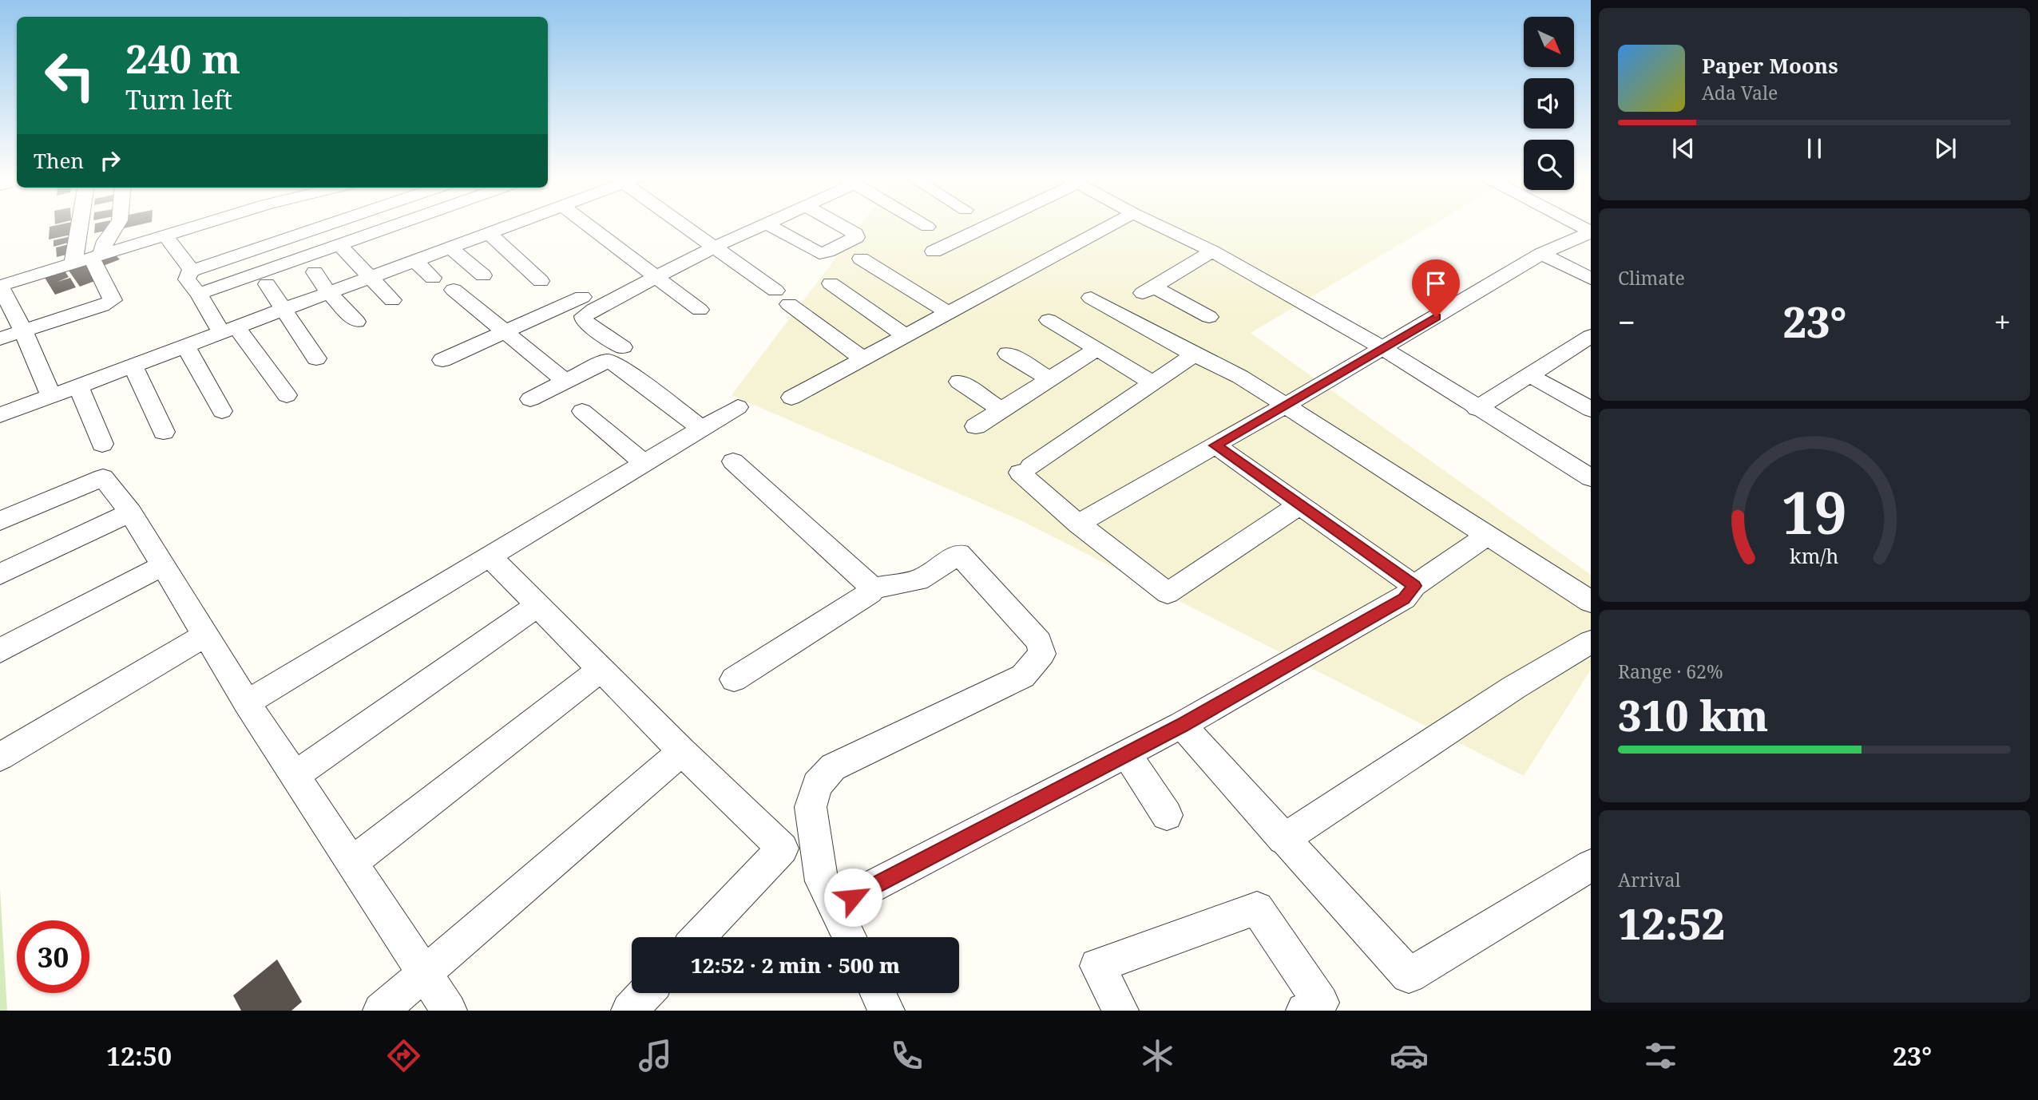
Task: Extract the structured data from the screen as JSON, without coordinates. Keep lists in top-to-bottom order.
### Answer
{
  "north": "bottom right",
  "page": {
    "turn": ["240 m", "Turn left"],
    "song": ["Paper Moons", "Ada Vale"],
    "then": "Then",
    "tile": [
      "Climate",
      ["Range · 62%", "310 km"],
      ["Arrival", "12:52"]
    ],
    "heat": ["−", "23°", "+"],
    "limit": "30",
    "trip": "12:52 · 2 min · 500 m",
    "tabs": ["12:50", "23°"],
    "gauge": ["19", "km/h"]
  }
}
